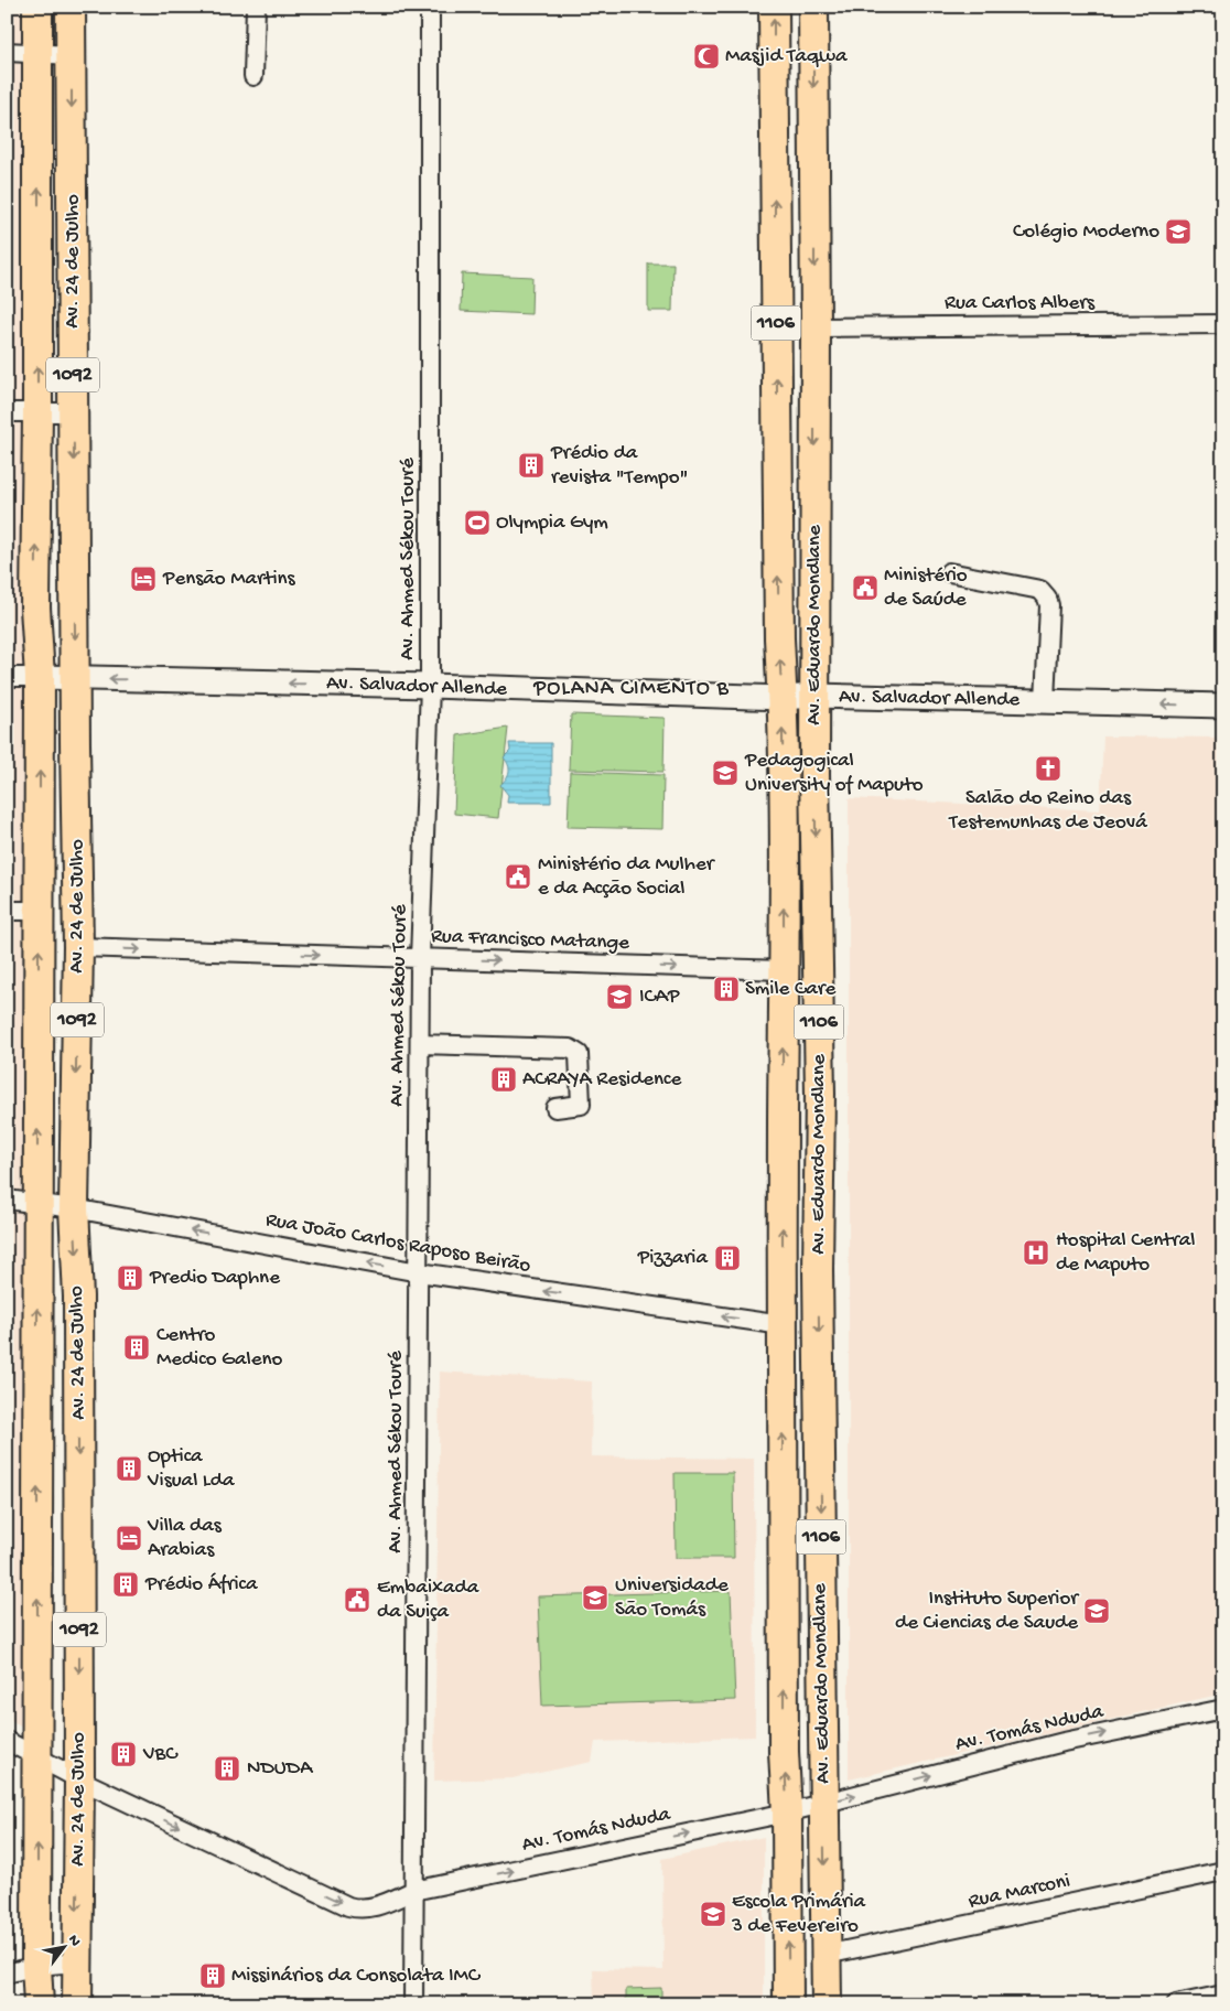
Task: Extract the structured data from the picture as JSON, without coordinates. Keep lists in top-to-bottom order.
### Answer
{
  "streets": {
    "main road": [
      "Av. 24 de Julho",
      "1106",
      "1092",
      "Av. Eduardo Mondlane"
    ],
    "street": [
      "Rua Carlos Albers",
      "Av. Ahmed Sékou Touré",
      "Av. Salvador Allende",
      "Rua Francisco Matange",
      "Rua João Carlos Raposo Beirão",
      "Av. Tomás Nduda",
      "Rua Marconi"
    ]
  },
  "crossings": [
    ["Av. 24 de Julho", "Av. Salvador Allende"],
    ["Av. 24 de Julho", "Rua Francisco Matange"],
    ["Av. 24 de Julho", "Rua João Carlos Raposo Beirão"],
    ["Av. 24 de Julho", "Av. Tomás Nduda"],
    ["Rua Carlos Albers", "Av. Eduardo Mondlane"],
    ["Av. Ahmed Sékou Touré", "Av. Salvador Allende"],
    ["Av. Ahmed Sékou Touré", "Rua Francisco Matange"],
    ["Av. Ahmed Sékou Touré", "Rua João Carlos Raposo Beirão"],
    ["Av. Ahmed Sékou Touré", "Av. Tomás Nduda"],
    ["Av. Eduardo Mondlane", "Av. Salvador Allende"],
    ["Av. Eduardo Mondlane", "Rua Francisco Matange"],
    ["Av. Eduardo Mondlane", "Rua João Carlos Raposo Beirão"],
    ["Av. Eduardo Mondlane", "Av. Tomás Nduda"],
    ["Av. Eduardo Mondlane", "Rua Marconi"]
  ],
  "one_way": [
    "Av. Salvador Allende",
    "Rua Francisco Matange",
    "Rua João Carlos Raposo Beirão",
    "Av. Tomás Nduda"
  ],
  "districts": ["POLANA CIMENTO B"],
  "places": {
    "mosque": ["Masjid Taqwa"],
    "school or university": [
      "Colégio Moderno",
      "Pedagogical University of Maputo",
      "ICAP",
      "Universidade São Tomás",
      "Instituto Superior de Ciencias de Saude",
      "Escola Primária 3 de Fevereiro"
    ],
    "building": [
      "Prédio da revista \"Tempo\"",
      "Smile Care",
      "ACRAYA Residence",
      "Pizzaria",
      "Predio Daphne",
      "Centro Medico Galeno",
      "Optica Visual Lda",
      "Prédio África",
      "VBC",
      "NDUDA",
      "Missinários da Consolata IMC"
    ],
    "sports": ["Olympia Gym"],
    "hotel": ["Pensão Martins", "Villa das Arabias"],
    "public building": ["Ministério de Saúde", "Ministério da Mulher e da Acção Social", "Embaixada da Suiça"],
    "church": ["Salão do Reino das Testemunhas de Jeová"],
    "hospital": ["Hospital Central de Maputo"]
  },
  "north": "top right"
}
